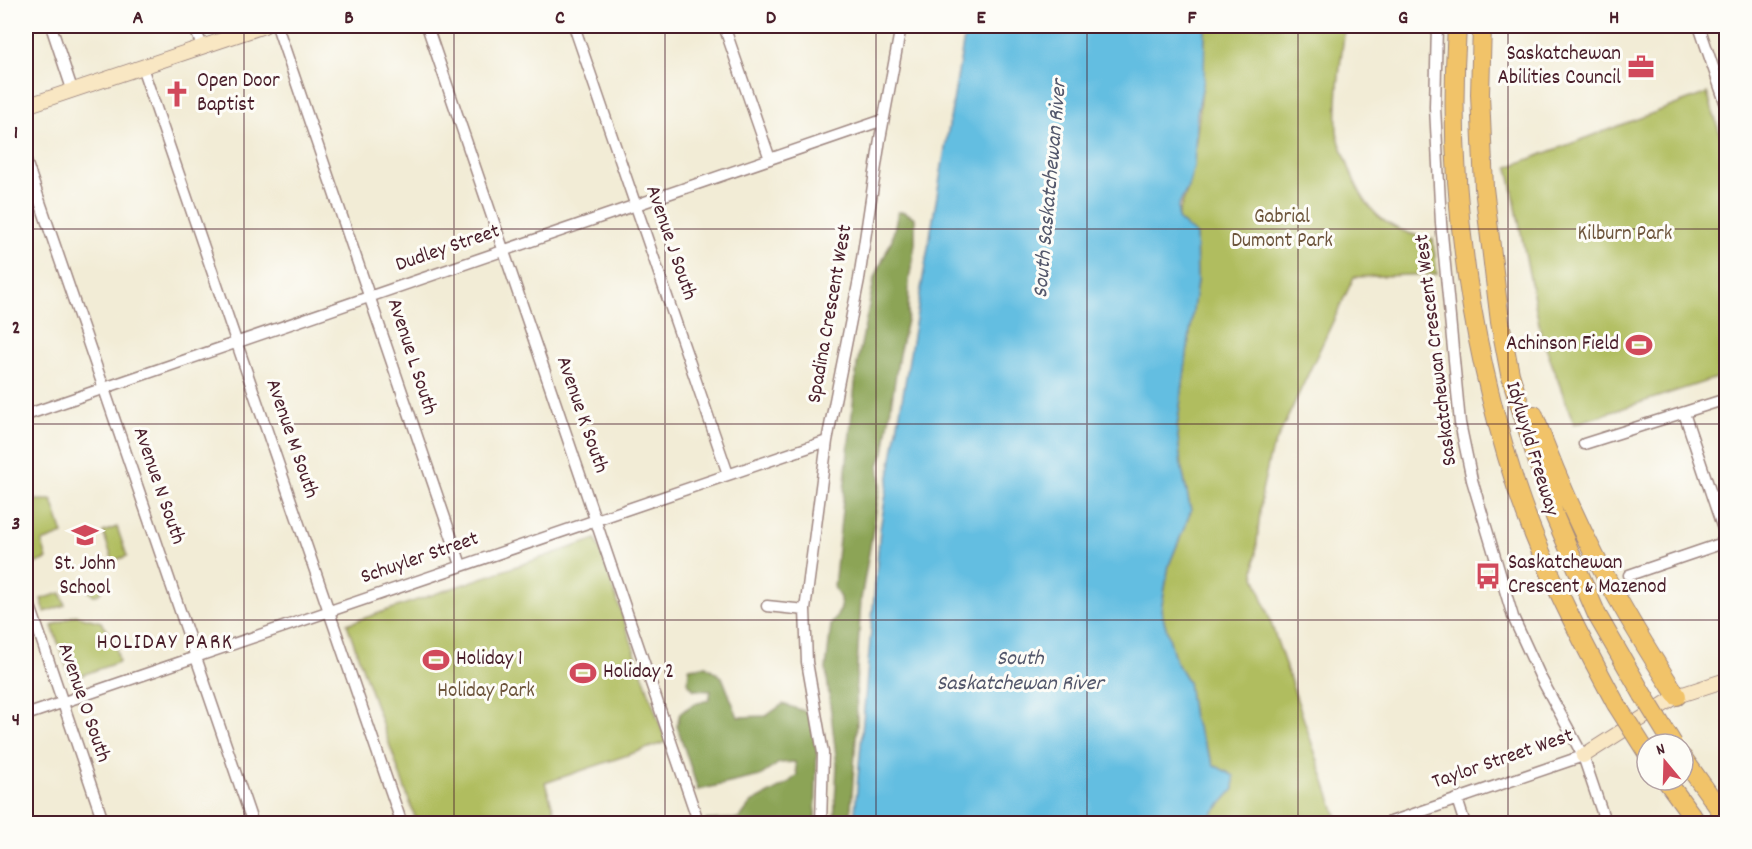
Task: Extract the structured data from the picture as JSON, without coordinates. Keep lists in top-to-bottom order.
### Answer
{
  "streets": {
    "highway": ["Idylwyld Freeway"],
    "street": [
      "Avenue J South",
      "Dudley Street",
      "Spadina Crescent West",
      "Saskatchewan Crescent West",
      "Avenue L South",
      "Avenue K South",
      "Avenue M South",
      "Avenue N South",
      "Schuyler Street",
      "Avenue O South",
      "Taylor Street West"
    ]
  },
  "crossings": [
    ["Avenue J South", "Dudley Street"],
    ["Avenue J South", "Schuyler Street"],
    ["Dudley Street", "Spadina Crescent West"],
    ["Dudley Street", "Avenue L South"],
    ["Dudley Street", "Avenue K South"],
    ["Dudley Street", "Avenue M South"],
    ["Dudley Street", "Avenue N South"],
    ["Spadina Crescent West", "Schuyler Street"],
    ["Saskatchewan Crescent West", "Taylor Street West"],
    ["Avenue L South", "Schuyler Street"],
    ["Avenue K South", "Schuyler Street"],
    ["Avenue M South", "Schuyler Street"],
    ["Avenue N South", "Schuyler Street"],
    ["Schuyler Street", "Avenue O South"]
  ],
  "districts": ["HOLIDAY PARK"],
  "water": ["South Saskatchewan River"],
  "parks": ["Gabrial Dumont Park", "Kilburn Park", "Holiday Park"],
  "places": {
    "office": ["Saskatchewan Abilities Council"],
    "church": ["Open Door Baptist"],
    "sports": ["Achinson Field", "Holiday 1", "Holiday 2"],
    "school or university": ["St. John School"],
    "bus stop": ["Saskatchewan Crescent & Mazenod"]
  },
  "north": "top",
  "grid": {
    "columns": [
      "A",
      "B",
      "C",
      "D",
      "E",
      "F",
      "G",
      "H"
    ],
    "rows": [
      "1",
      "2",
      "3",
      "4"
    ]
  }
}
